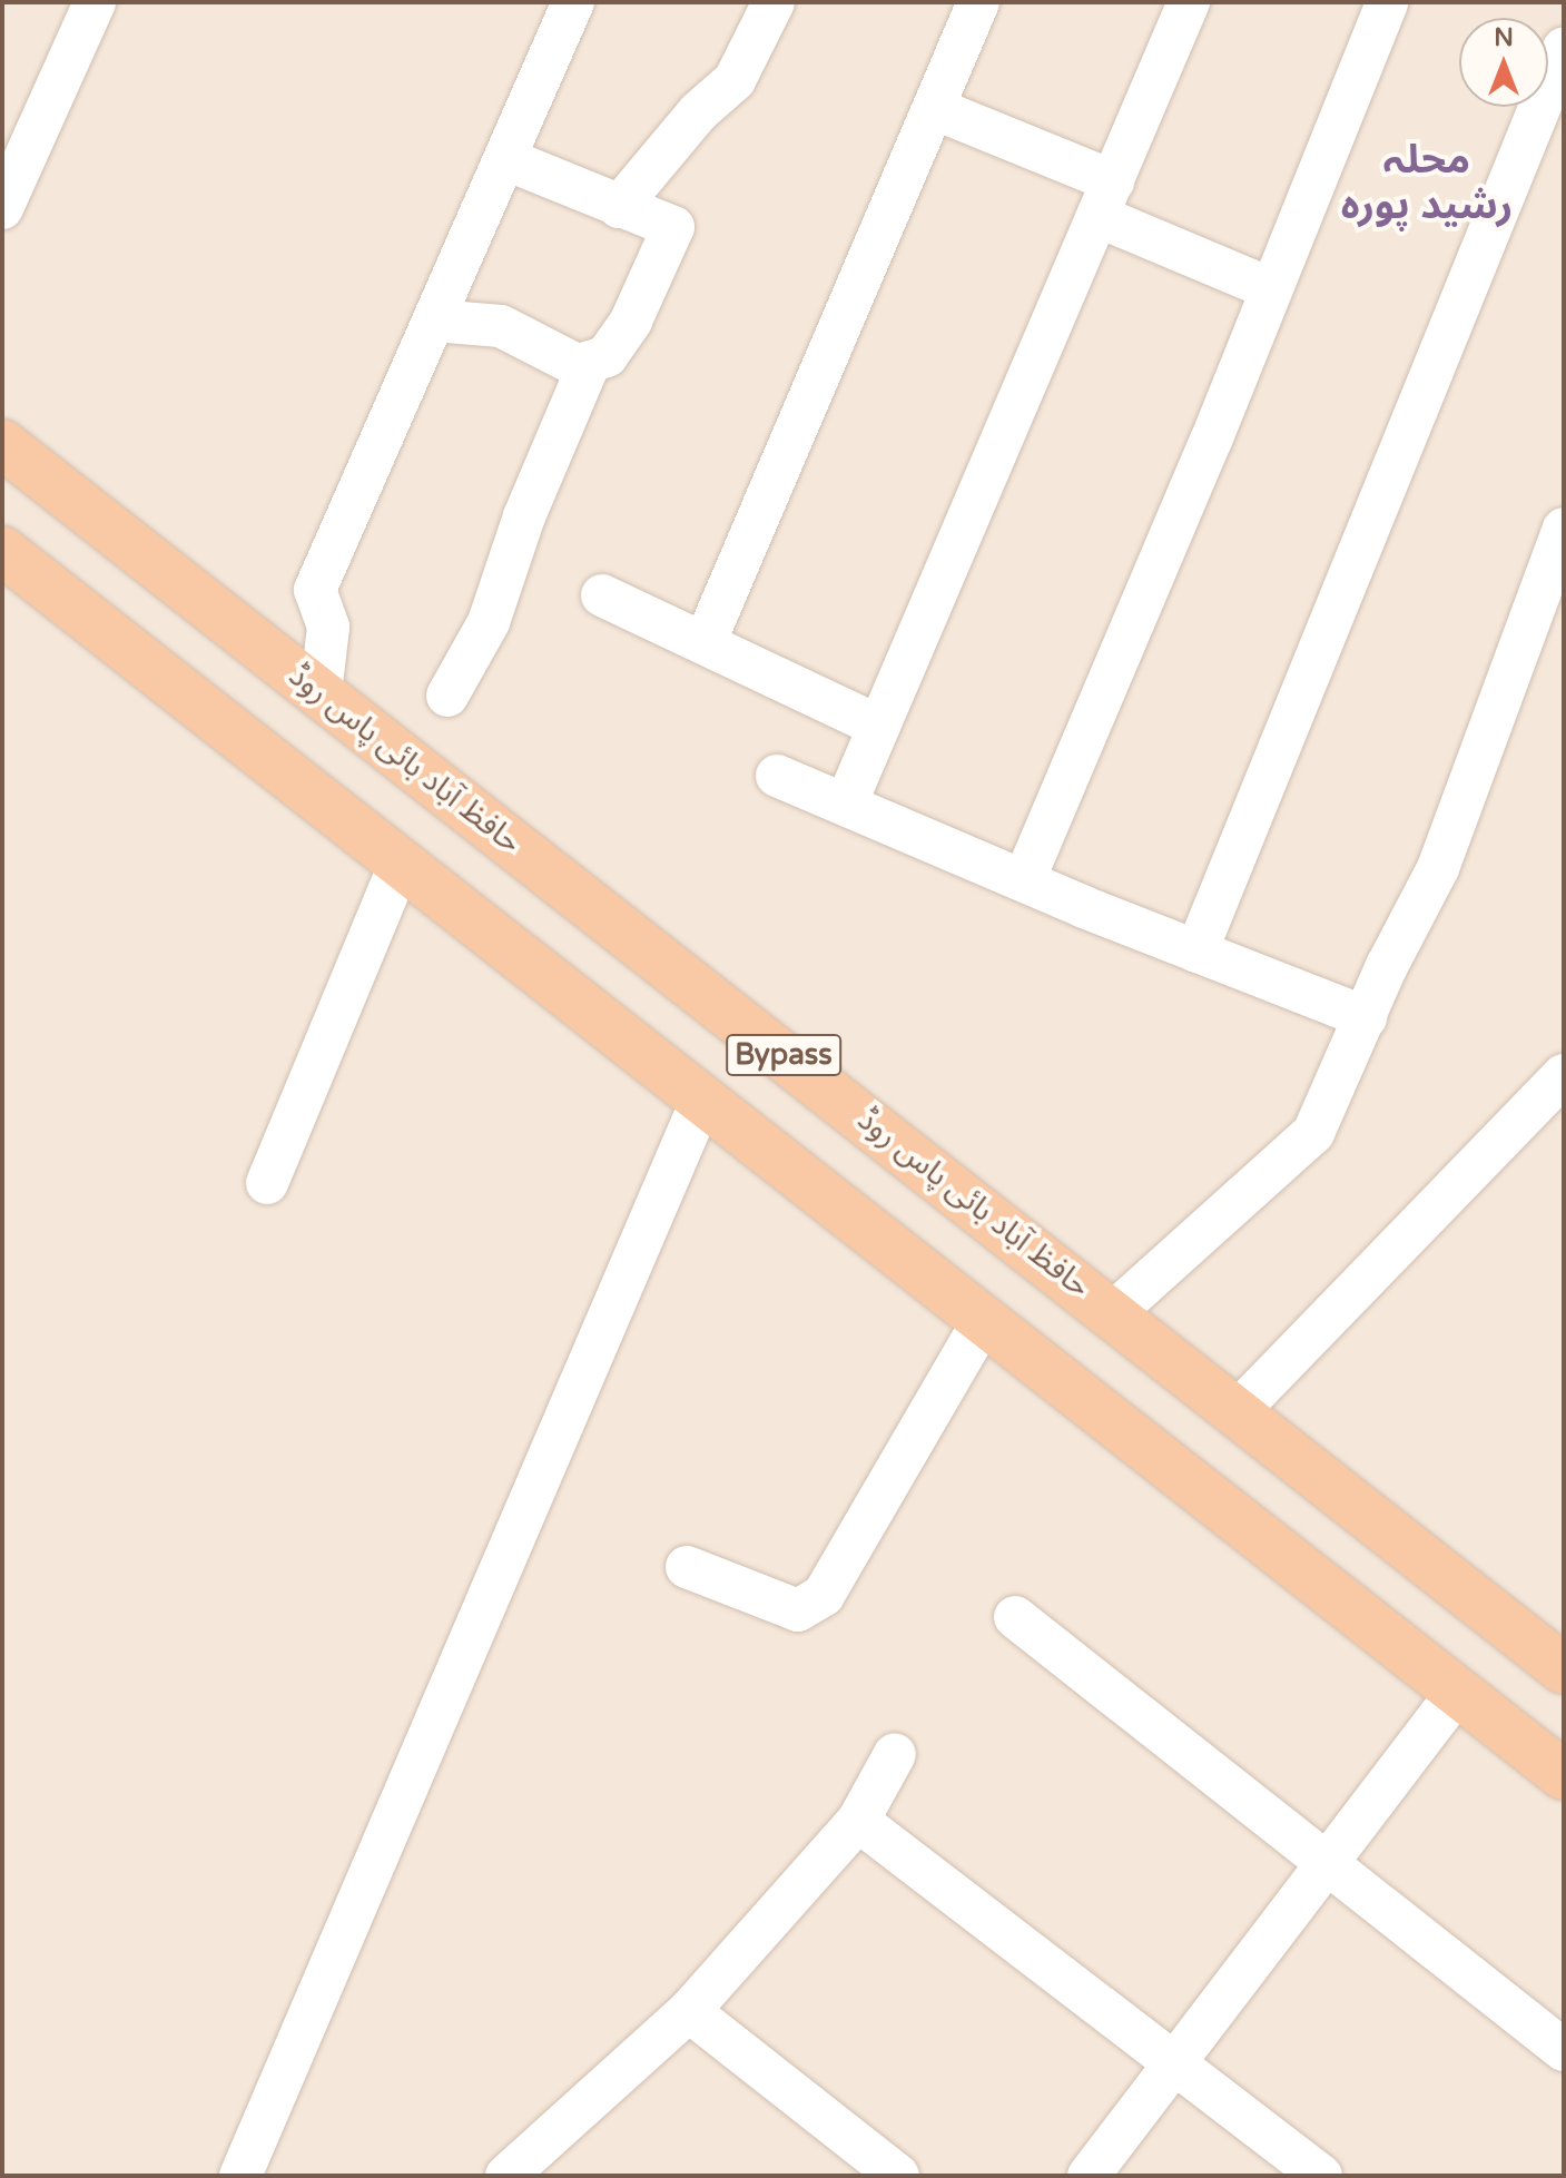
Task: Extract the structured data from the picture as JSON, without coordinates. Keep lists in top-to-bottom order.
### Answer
{
  "streets": {
    "highway": ["حافظ آباد بائی پاس روڈ", "Bypass"]
  },
  "districts": ["محلہ رشید پورہ"],
  "north": "top"
}
